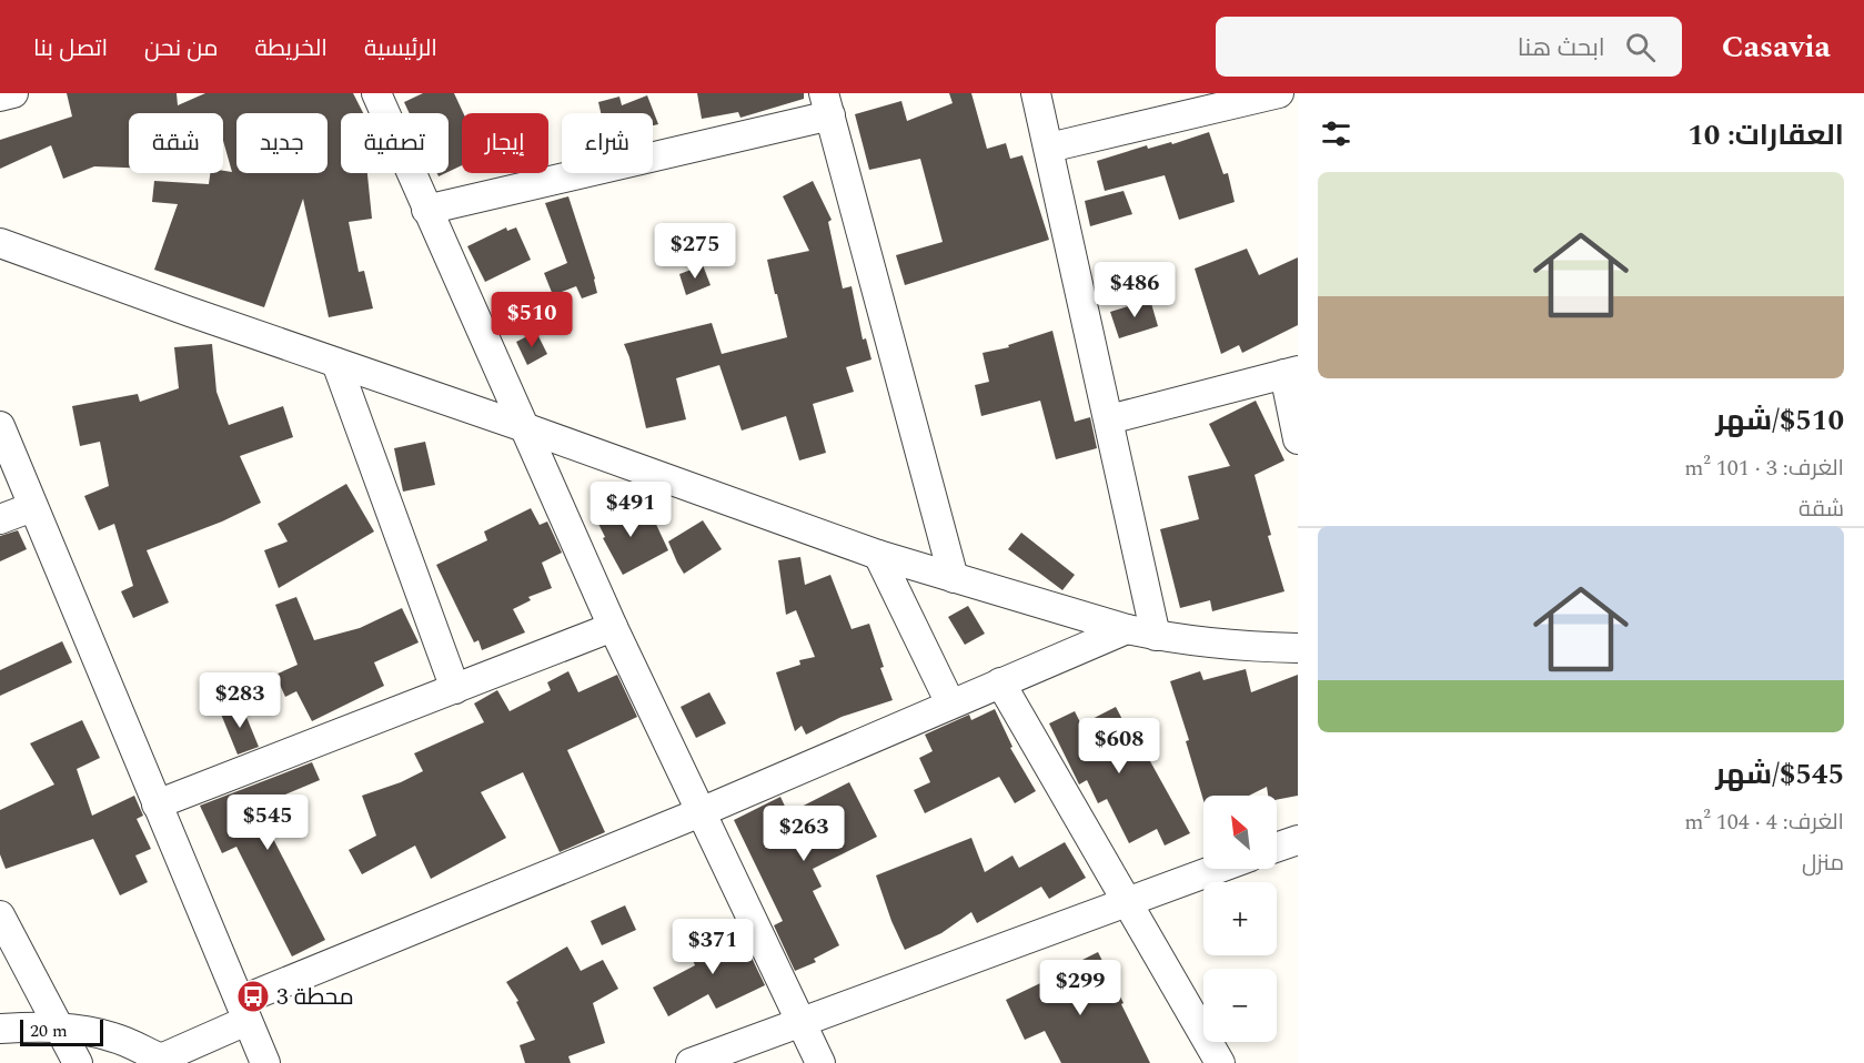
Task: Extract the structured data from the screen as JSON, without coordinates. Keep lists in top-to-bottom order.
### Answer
{
  "places": {
    "bus stop": ["محطة 3"]
  },
  "scale_bar": "20 m",
  "north": "top left",
  "page": {
    "header": "Casavia",
    "search": "ابحث هنا",
    "nav": [
      "الرئيسية",
      "الخريطة",
      "من نحن",
      "اتصل بنا"
    ],
    "heading": "العقارات: 10",
    "chip": [
      "شراء",
      "إيجار",
      "تصفية",
      "جديد",
      "شقة"
    ],
    "list": [
      {
        "name": "$510/شهر",
        "note": "الغرف: 3 · 101 m² · شقة"
      },
      {
        "name": "$545/شهر",
        "note": "الغرف: 4 · 104 m² · منزل"
      }
    ],
    "price": [
      "$275",
      "$486",
      "$510",
      "$491",
      "$283",
      "$608",
      "$545",
      "$263",
      "$371",
      "$299"
    ],
    "map_buttons": ["+", "−"],
    "scale": "20 m"
  }
}
